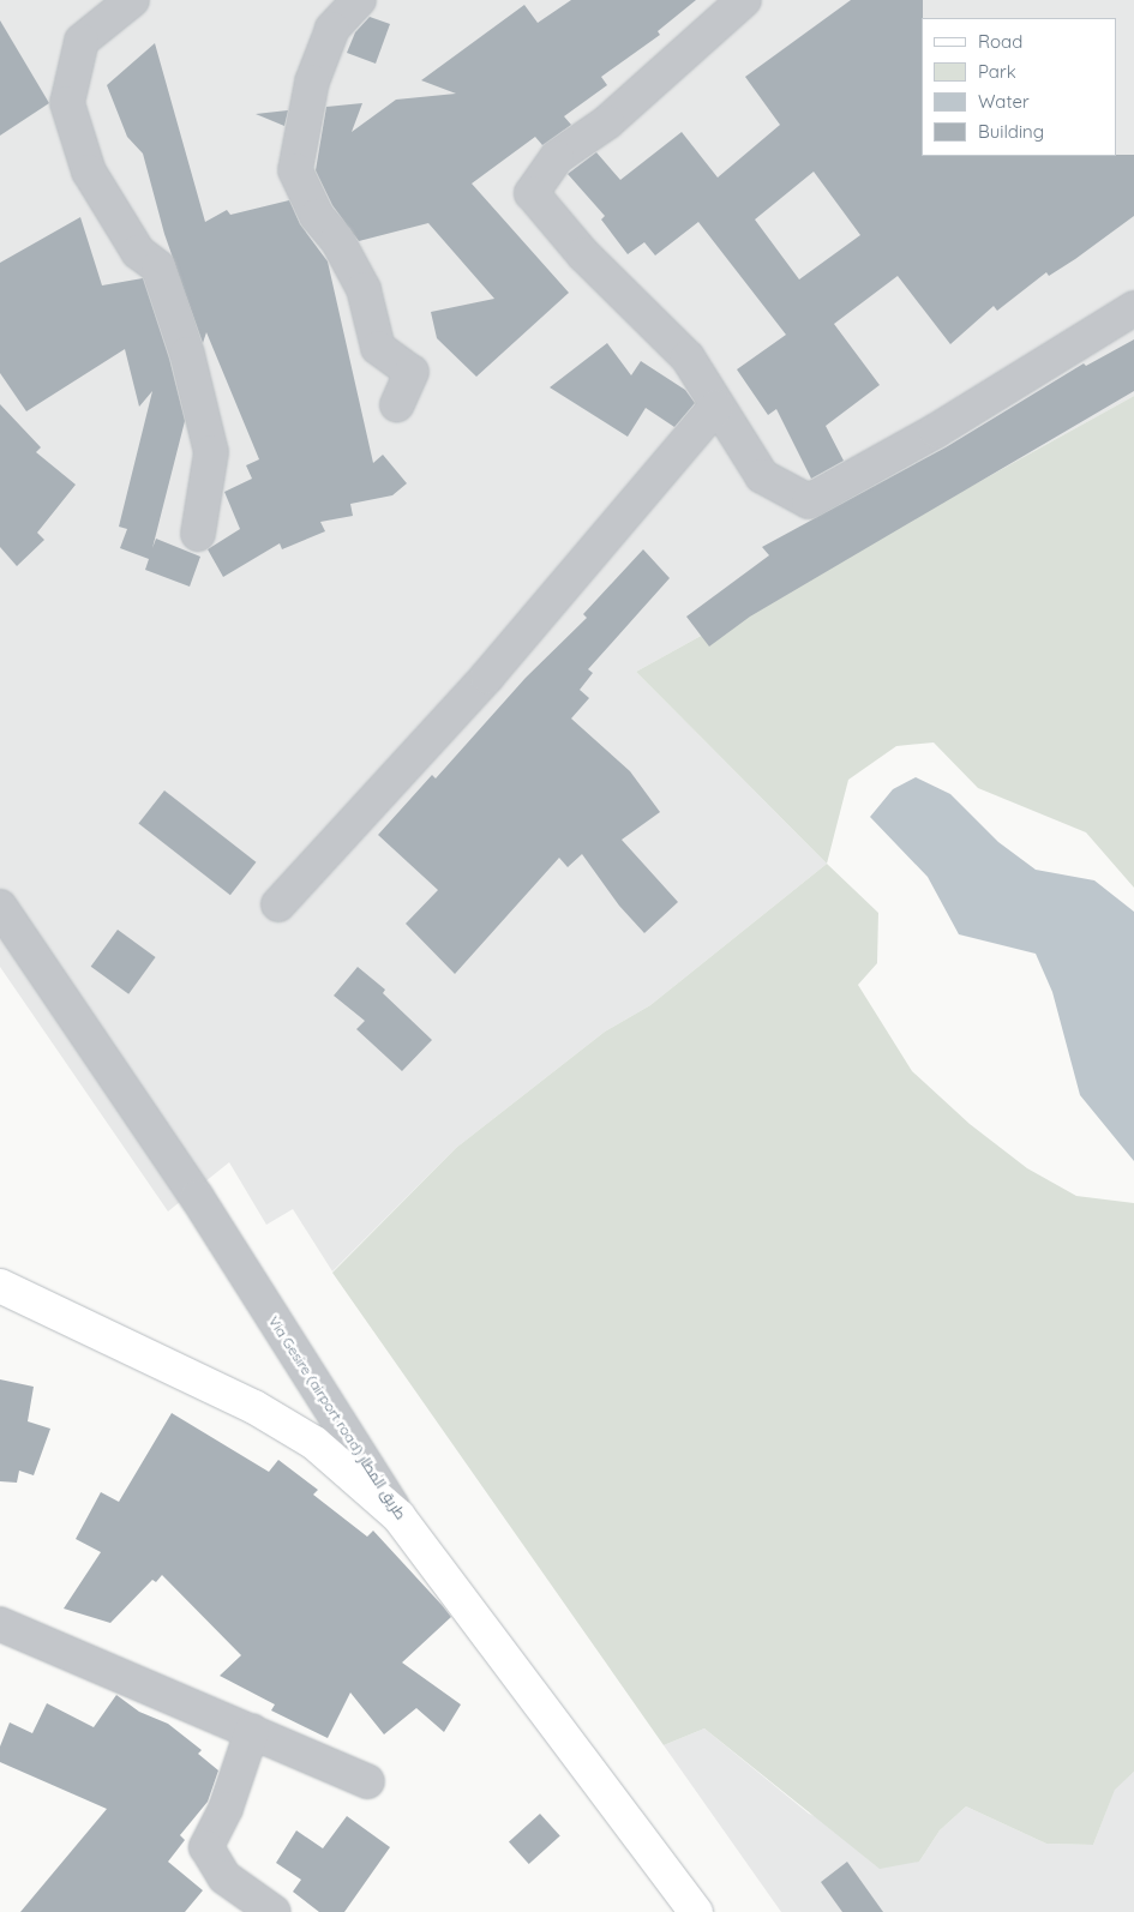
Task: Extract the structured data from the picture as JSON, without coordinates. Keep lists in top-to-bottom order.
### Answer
{
  "streets": {
    "main road": ["Via Gesire (airport road) طريق المطار"]
  },
  "legend": [
    "Road",
    "Park",
    "Water",
    "Building"
  ]
}
